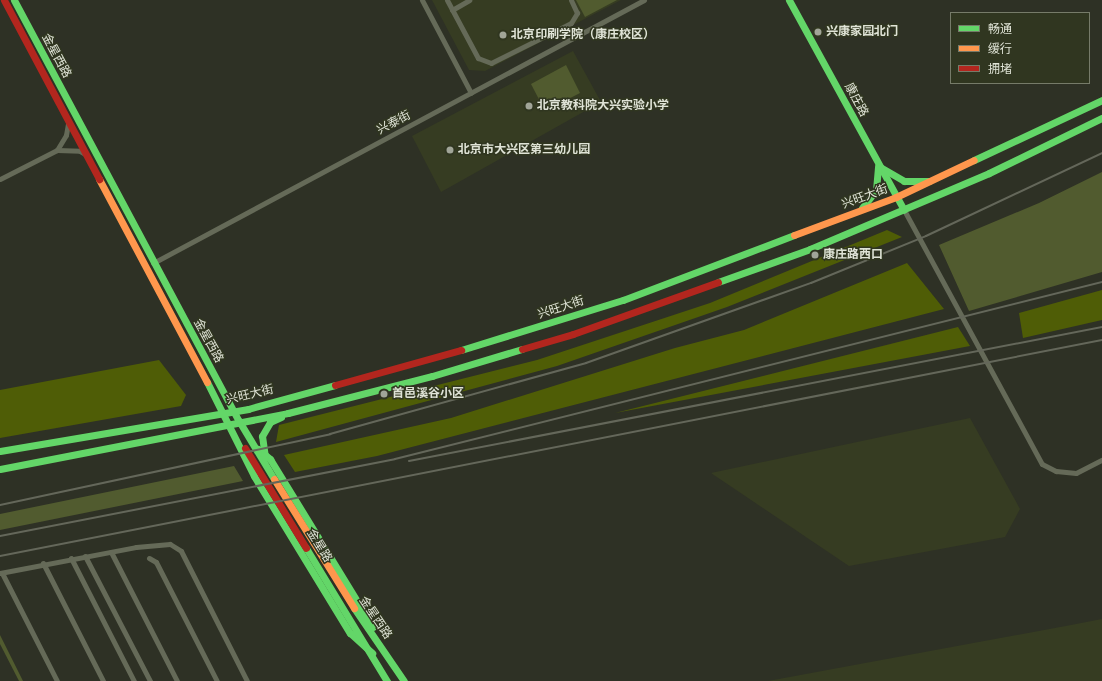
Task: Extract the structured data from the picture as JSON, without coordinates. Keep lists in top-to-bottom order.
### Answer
{
  "streets": {
    "main road": ["金星西路", "康庄路", "兴旺大街"],
    "street": ["兴泰街"]
  },
  "crossings": [
    ["金星西路", "兴泰街"],
    ["金星西路", "兴旺大街"],
    ["康庄路", "兴旺大街"]
  ],
  "places": [
    "兴康家园北门",
    "北京印刷学院（康庄校区）",
    "北京教科院大兴实验小学",
    "北京市大兴区第三幼儿园",
    "康庄路西口",
    "首邑溪谷小区"
  ],
  "legend": ["畅通", "缓行", "拥堵"]
}
